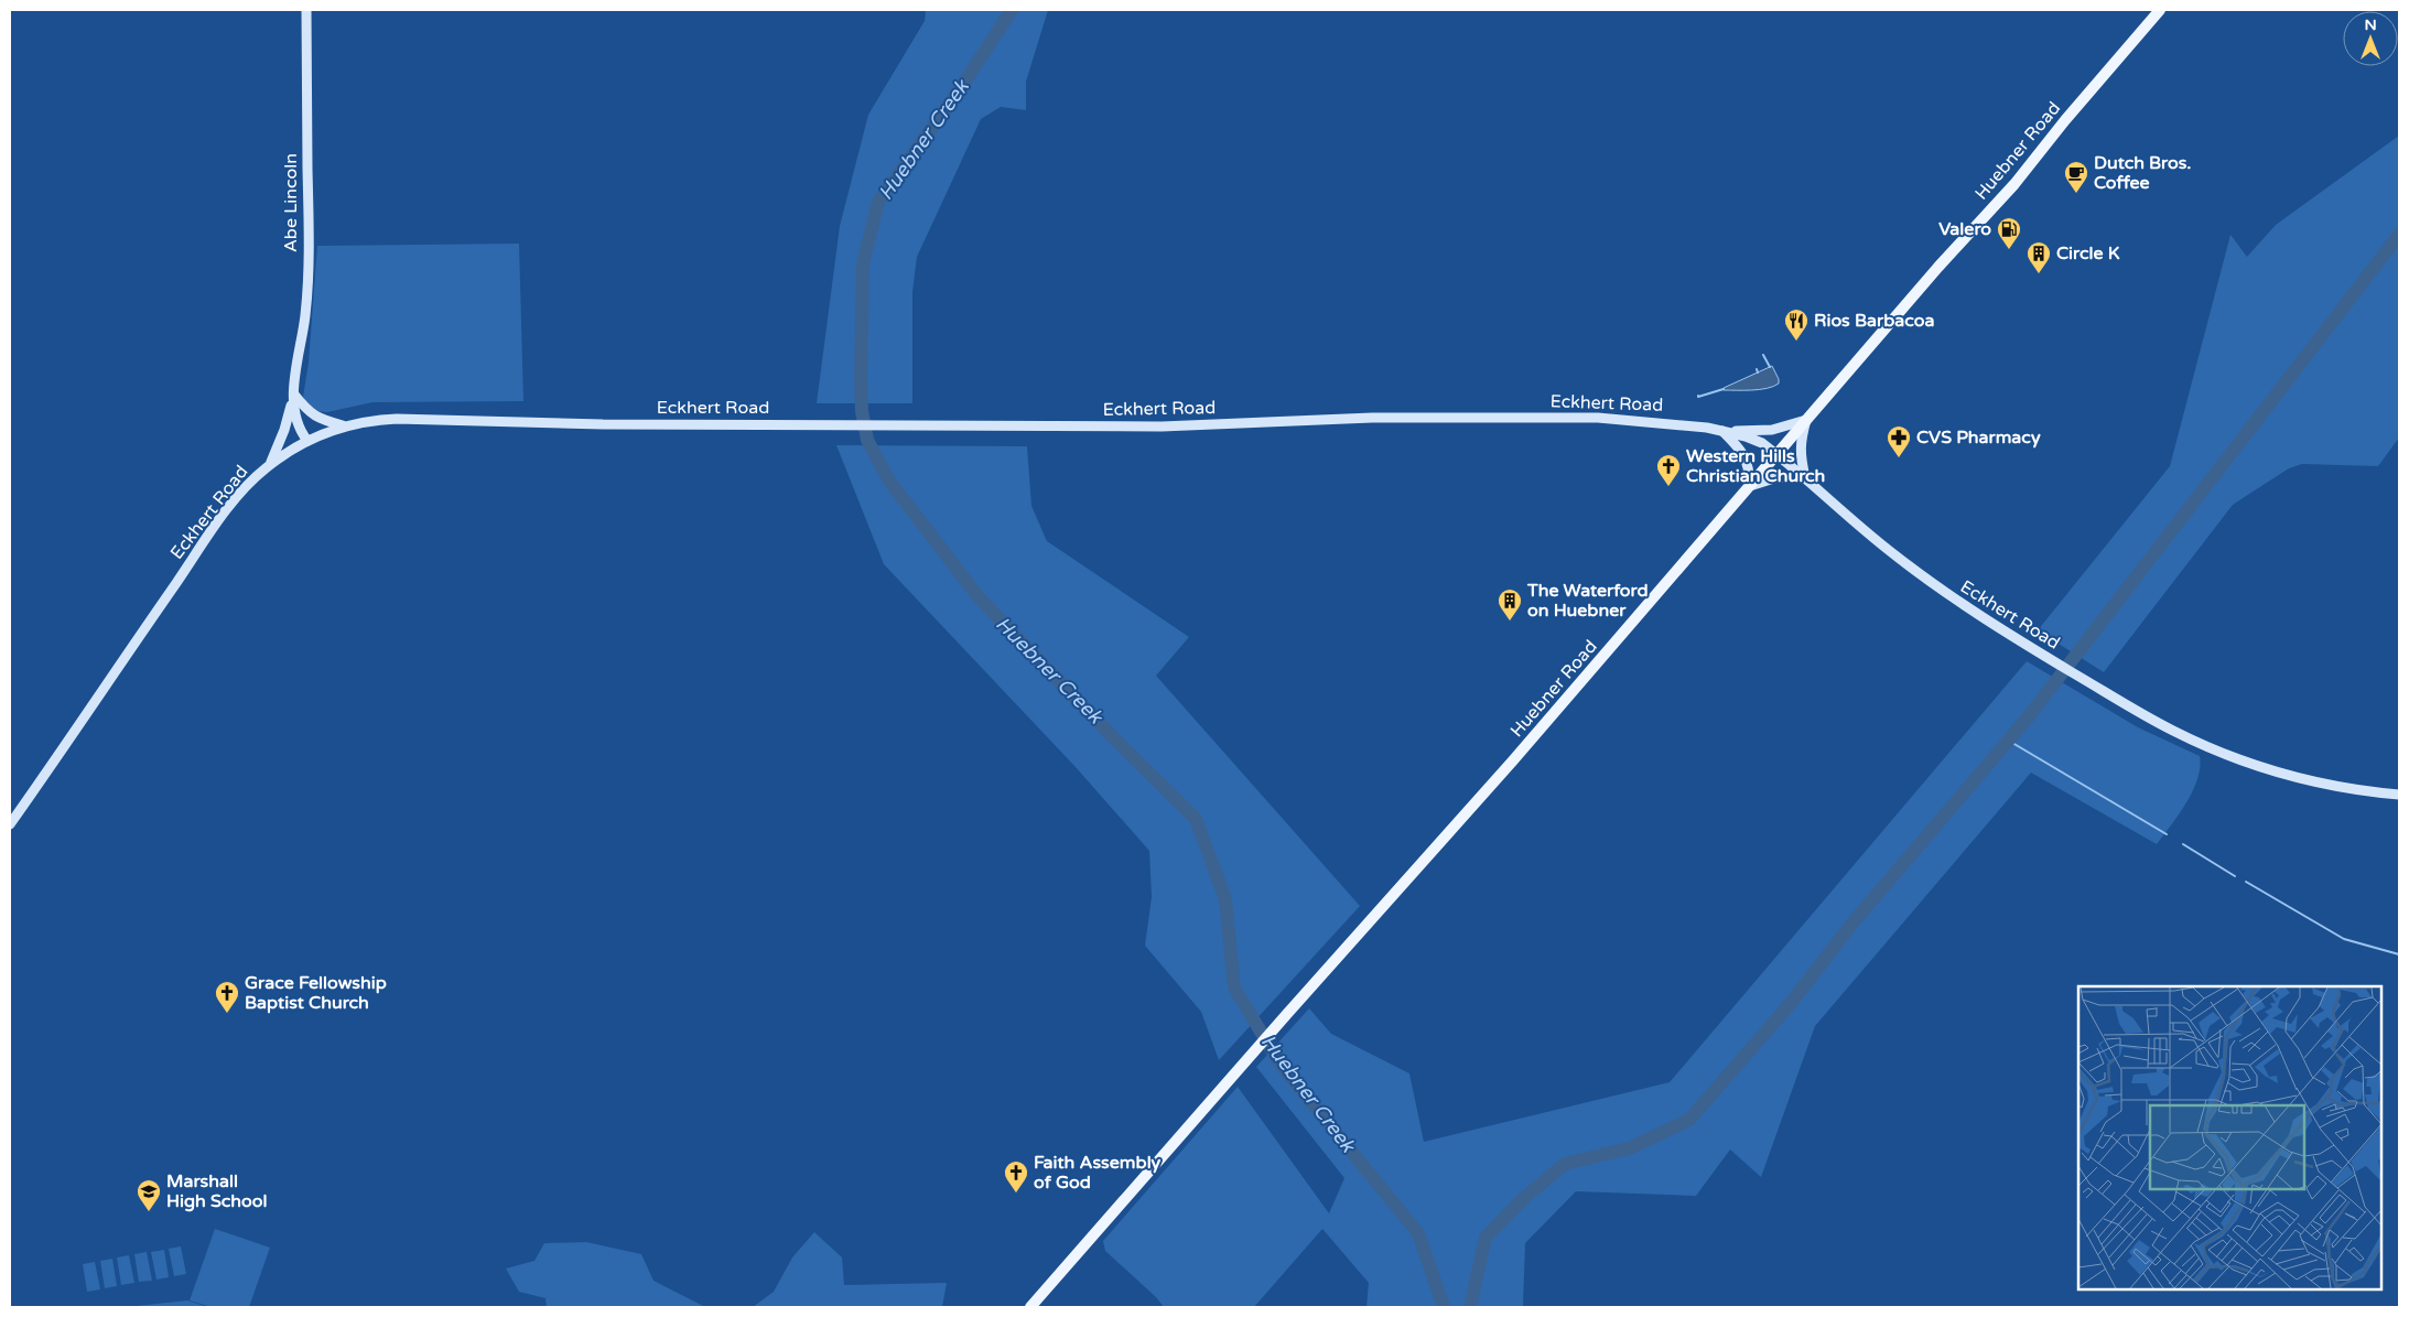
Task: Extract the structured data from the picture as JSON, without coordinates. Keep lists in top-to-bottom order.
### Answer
{
  "streets": {
    "main road": ["Huebner Road", "Abe Lincoln", "Eckhert Road"]
  },
  "crossings": [
    ["Huebner Road", "Eckhert Road"],
    ["Abe Lincoln", "Eckhert Road"]
  ],
  "water": ["Huebner Creek"],
  "places": {
    "cafe": ["Dutch Bros. Coffee"],
    "fuel station": ["Valero"],
    "building": ["Circle K", "The Waterford on Huebner"],
    "restaurant": ["Rios Barbacoa"],
    "pharmacy": ["CVS Pharmacy"],
    "church": ["Western Hills Christian Church", "Grace Fellowship Baptist Church", "Faith Assembly of God"],
    "school or university": ["Marshall High School"]
  },
  "north": "top"
}
